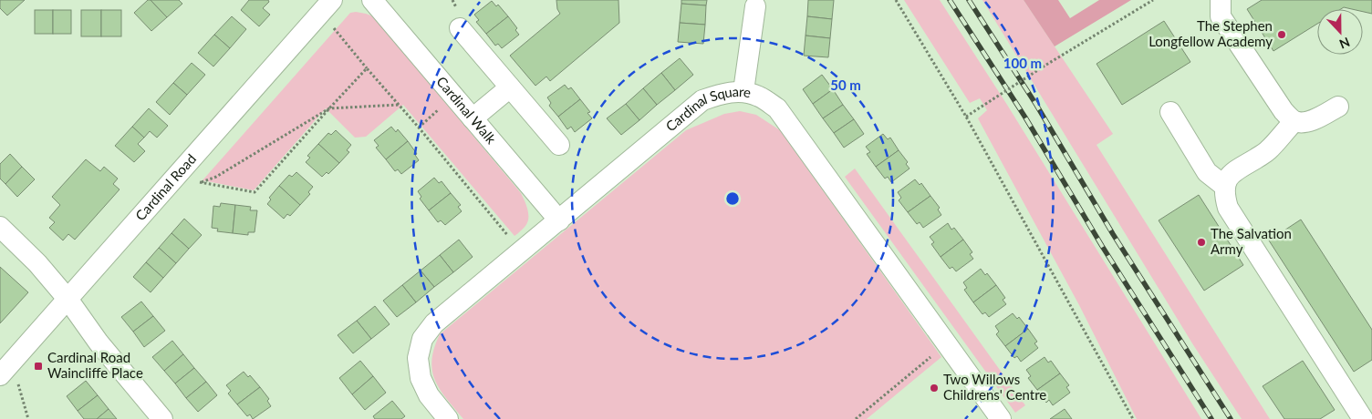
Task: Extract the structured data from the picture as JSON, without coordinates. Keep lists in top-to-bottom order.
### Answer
{
  "streets": {
    "street": ["Cardinal Walk", "Cardinal Square", "Cardinal Road"]
  },
  "crossings": [
    ["Cardinal Walk", "Cardinal Square"]
  ],
  "places": {
    "other": ["The Stephen Longfellow Academy", "The Salvation Army", "Two Willows Childrens' Centre"],
    "transit": ["Cardinal Road Waincliffe Place"]
  },
  "north": "bottom",
  "rings": ["100 m", "50 m"]
}
